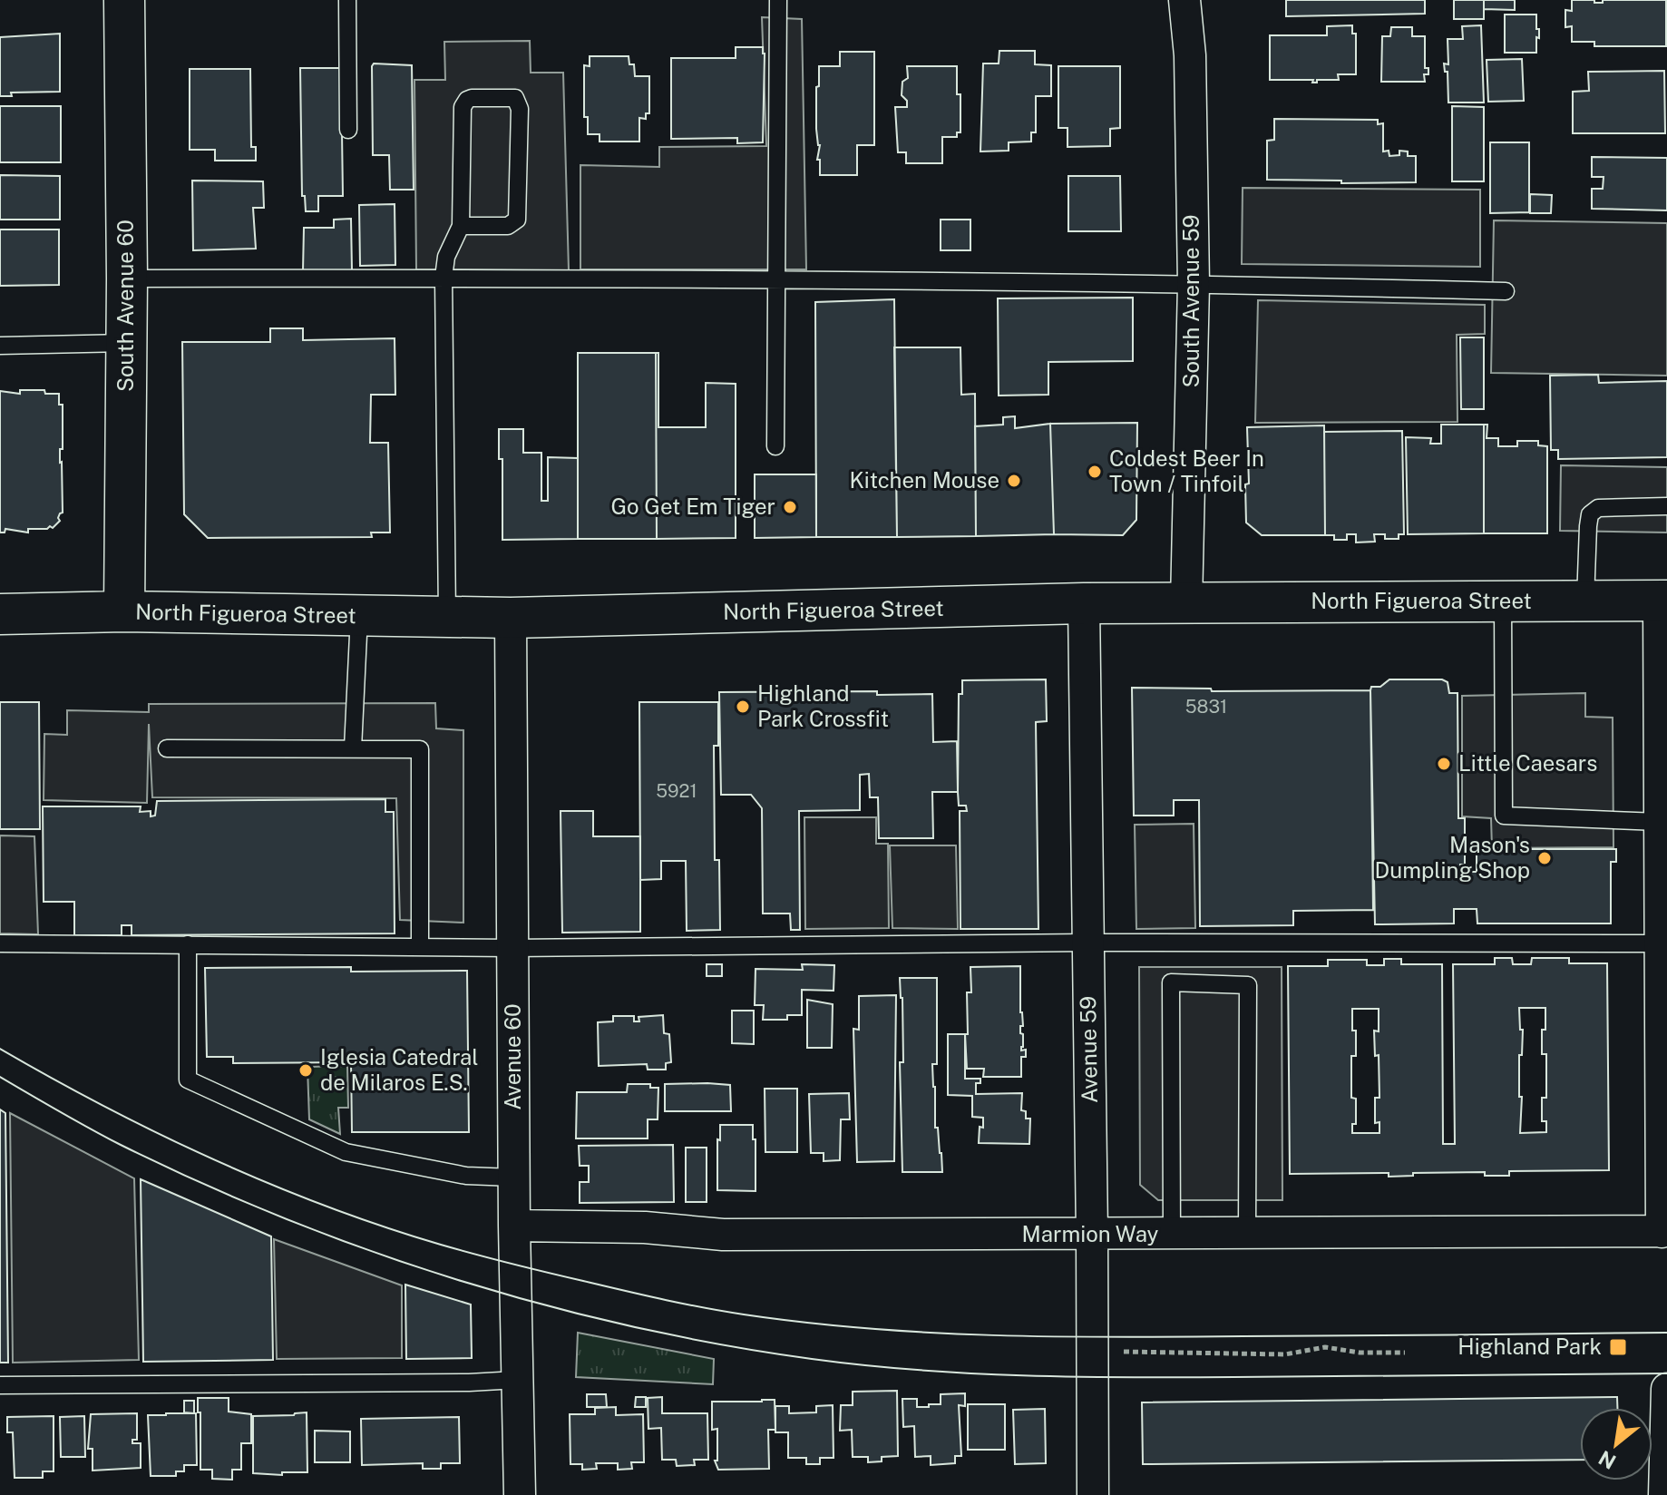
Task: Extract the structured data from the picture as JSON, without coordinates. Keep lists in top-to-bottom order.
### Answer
{
  "streets": {
    "main road": ["South Avenue 60", "North Figueroa Street"],
    "street": [
      "South Avenue 59",
      "Avenue 59",
      "Avenue 60",
      "Marmion Way"
    ]
  },
  "crossings": [
    ["South Avenue 59", "North Figueroa Street"],
    ["South Avenue 60", "North Figueroa Street"],
    ["North Figueroa Street", "Avenue 59"],
    ["North Figueroa Street", "Avenue 60"],
    ["Avenue 59", "Marmion Way"],
    ["Avenue 60", "Marmion Way"]
  ],
  "places": {
    "other": [
      "Coldest Beer In Town / Tinfoil",
      "Kitchen Mouse",
      "Go Get Em Tiger",
      "Highland Park Crossfit",
      "Little Caesars",
      "Mason's Dumpling Shop",
      "Iglesia Catedral de Milaros E.S."
    ],
    "transit": ["Highland Park"]
  },
  "house_numbers": ["5831", "5921"],
  "north": "bottom left"
}
